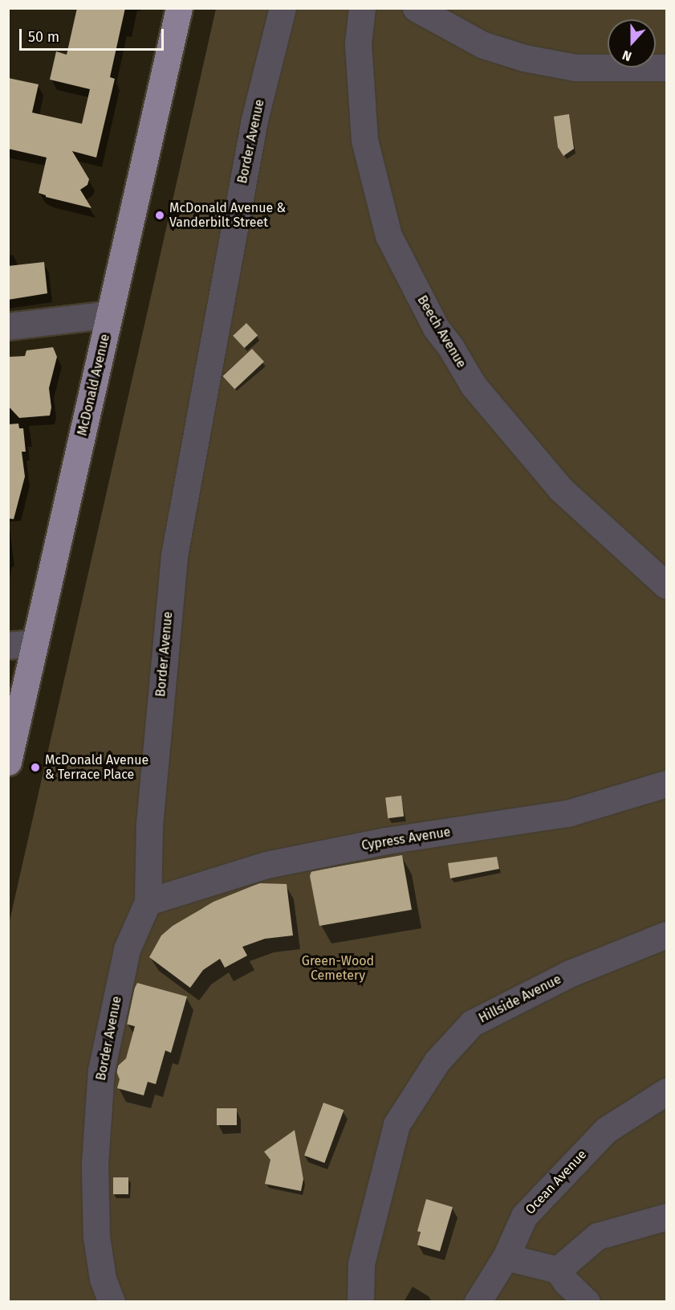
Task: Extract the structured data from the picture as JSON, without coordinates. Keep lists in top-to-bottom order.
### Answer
{
  "streets": {
    "main road": ["McDonald Avenue"],
    "street": [
      "Border Avenue",
      "Beech Avenue",
      "Cypress Avenue",
      "Hillside Avenue",
      "Ocean Avenue"
    ]
  },
  "crossings": [
    ["Border Avenue", "Cypress Avenue"]
  ],
  "parks": ["Green-Wood Cemetery"],
  "places": ["McDonald Avenue & Vanderbilt Street", "McDonald Avenue & Terrace Place"],
  "scale_bar": "50 m",
  "north": "bottom"
}
